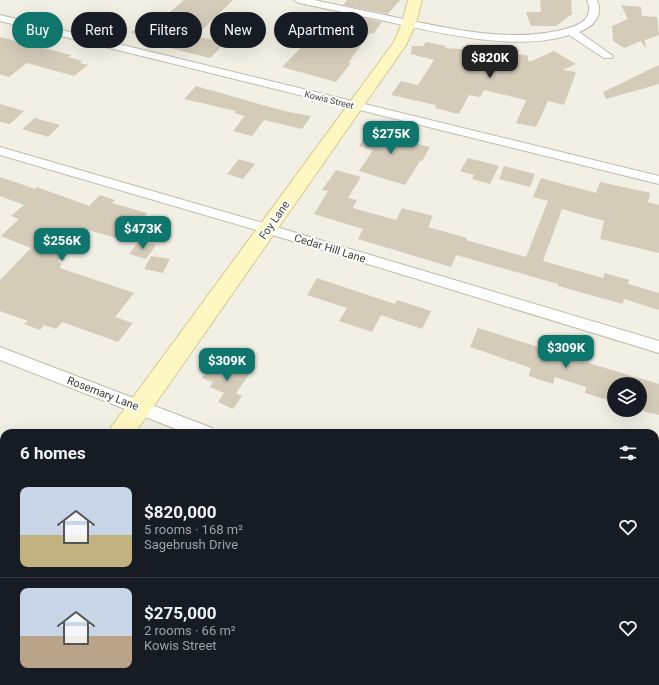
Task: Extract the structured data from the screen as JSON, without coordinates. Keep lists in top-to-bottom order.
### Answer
{
  "streets": {
    "street": [
      "Kowis Street",
      "Foy Lane",
      "Cedar Hill Lane",
      "Rosemary Lane"
    ]
  },
  "crossings": [
    ["Kowis Street", "Foy Lane"],
    ["Foy Lane", "Cedar Hill Lane"],
    ["Foy Lane", "Rosemary Lane"]
  ],
  "page": {
    "chip": [
      "Buy",
      "Rent",
      "Filters",
      "New",
      "Apartment"
    ],
    "price": [
      "$820K",
      "$275K",
      "$473K",
      "$256K",
      "$309K",
      "$309K"
    ],
    "heading": "6 homes",
    "list": [
      {
        "name": "$820,000",
        "note": "5 rooms · 168 m² · Sagebrush Drive"
      },
      {
        "name": "$275,000",
        "note": "2 rooms · 66 m² · Kowis Street"
      }
    ]
  }
}
